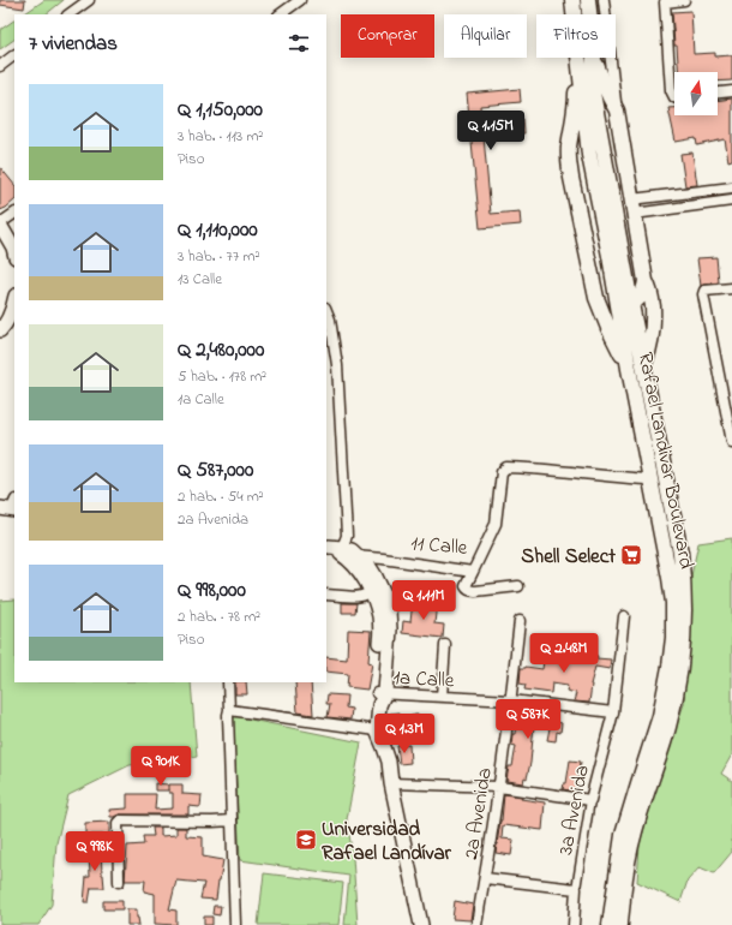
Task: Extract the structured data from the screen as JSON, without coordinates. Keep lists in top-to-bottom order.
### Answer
{
  "streets": {
    "main road": ["Rafael Landivar Boulevard"],
    "street": [
      "11 Calle",
      "1a Calle",
      "3a Avenida",
      "2a Avenida"
    ]
  },
  "crossings": [
    ["Rafael Landivar Boulevard", "11 Calle"],
    ["1a Calle", "3a Avenida"],
    ["1a Calle", "2a Avenida"]
  ],
  "places": {
    "supermarket": ["Shell Select"],
    "school or university": ["Universidad Rafael Landívar"]
  },
  "north": "top",
  "page": {
    "chip": ["Comprar", "Alquilar", "Filtros"],
    "heading": "7 viviendas",
    "list": [
      {
        "name": "Q 1,150,000",
        "note": "3 hab. · 113 m² · Piso"
      },
      {
        "name": "Q 1,110,000",
        "note": "3 hab. · 77 m² · 13 Calle"
      },
      {
        "name": "Q 2,480,000",
        "note": "5 hab. · 178 m² · 1a Calle"
      },
      {
        "name": "Q 587,000",
        "note": "2 hab. · 54 m² · 2a Avenida"
      },
      {
        "name": "Q 998,000",
        "note": "2 hab. · 78 m² · Piso"
      }
    ],
    "price": [
      "Q 1.15M",
      "Q 1.11M",
      "Q 2.48M",
      "Q 587K",
      "Q 1.3M",
      "Q 901K",
      "Q 998K"
    ]
  }
}
